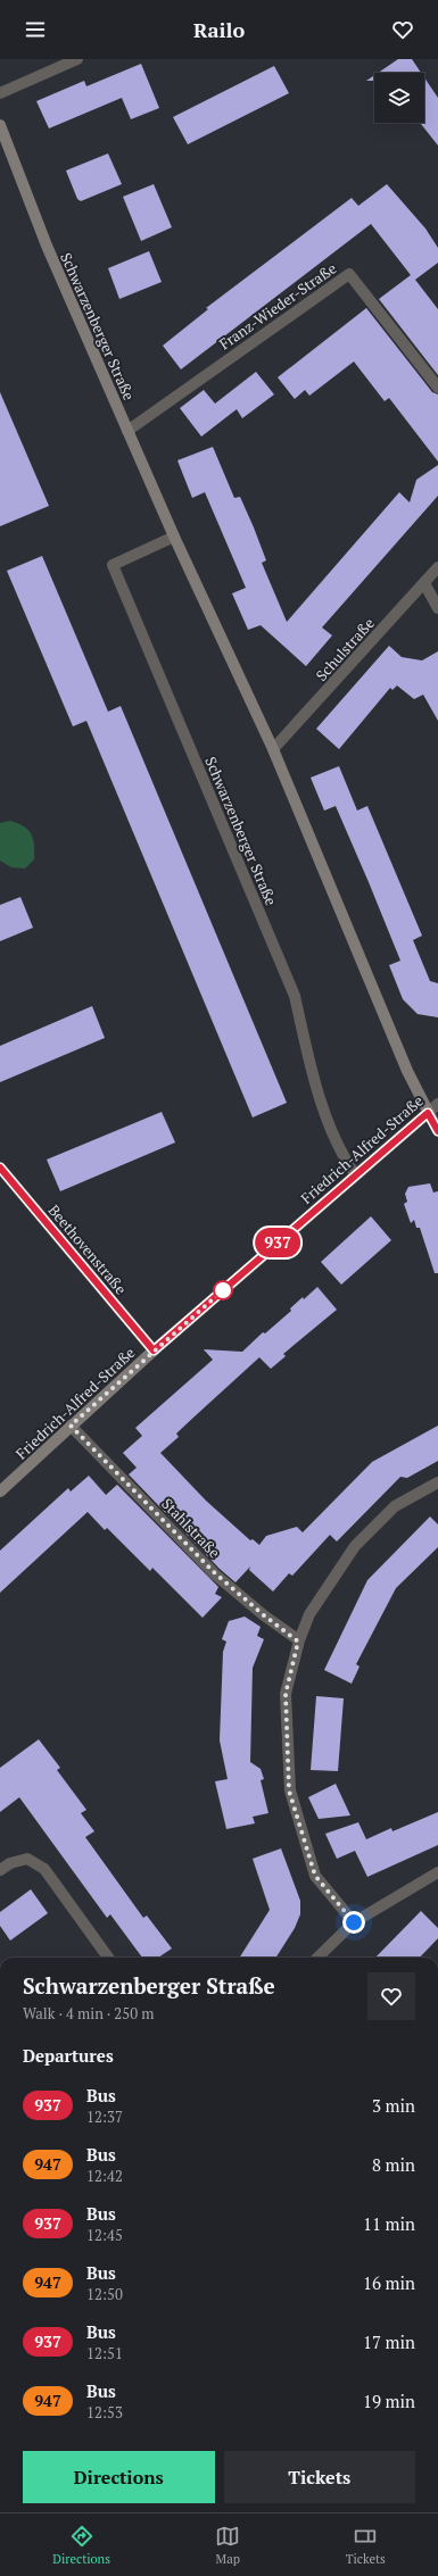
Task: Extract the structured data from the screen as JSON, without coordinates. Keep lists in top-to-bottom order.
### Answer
{
  "streets": {
    "main road": ["Schwarzenberger Straße", "Friedrich-Alfred-Straße"],
    "street": [
      "Franz-Wieder-Straße",
      "Schulstraße",
      "Beethovenstraße",
      "Stahlstraße"
    ]
  },
  "crossings": [
    ["Franz-Wieder-Straße", "Schwarzenberger Straße"],
    ["Schwarzenberger Straße", "Schulstraße"],
    ["Schwarzenberger Straße", "Friedrich-Alfred-Straße"],
    ["Friedrich-Alfred-Straße", "Beethovenstraße"],
    ["Friedrich-Alfred-Straße", "Stahlstraße"]
  ],
  "lines": ["bus line 937"],
  "page": {
    "header": "Railo",
    "on_map": "937",
    "heading": [
      ["Schwarzenberger Straße", "Walk · 4 min · 250 m"],
      "Departures"
    ],
    "list": [
      {
        "mark": "937",
        "name": "Bus",
        "note": "12:37",
        "value": "3 min"
      },
      {
        "mark": "947",
        "name": "Bus",
        "note": "12:42",
        "value": "8 min"
      },
      {
        "mark": "937",
        "name": "Bus",
        "note": "12:45",
        "value": "11 min"
      },
      {
        "mark": "947",
        "name": "Bus",
        "note": "12:50",
        "value": "16 min"
      },
      {
        "mark": "937",
        "name": "Bus",
        "note": "12:51",
        "value": "17 min"
      },
      {
        "mark": "947",
        "name": "Bus",
        "note": "12:53",
        "value": "19 min"
      }
    ],
    "buttons": ["Directions", "Tickets"],
    "tabs": ["Directions", "Map", "Tickets"]
  }
}
